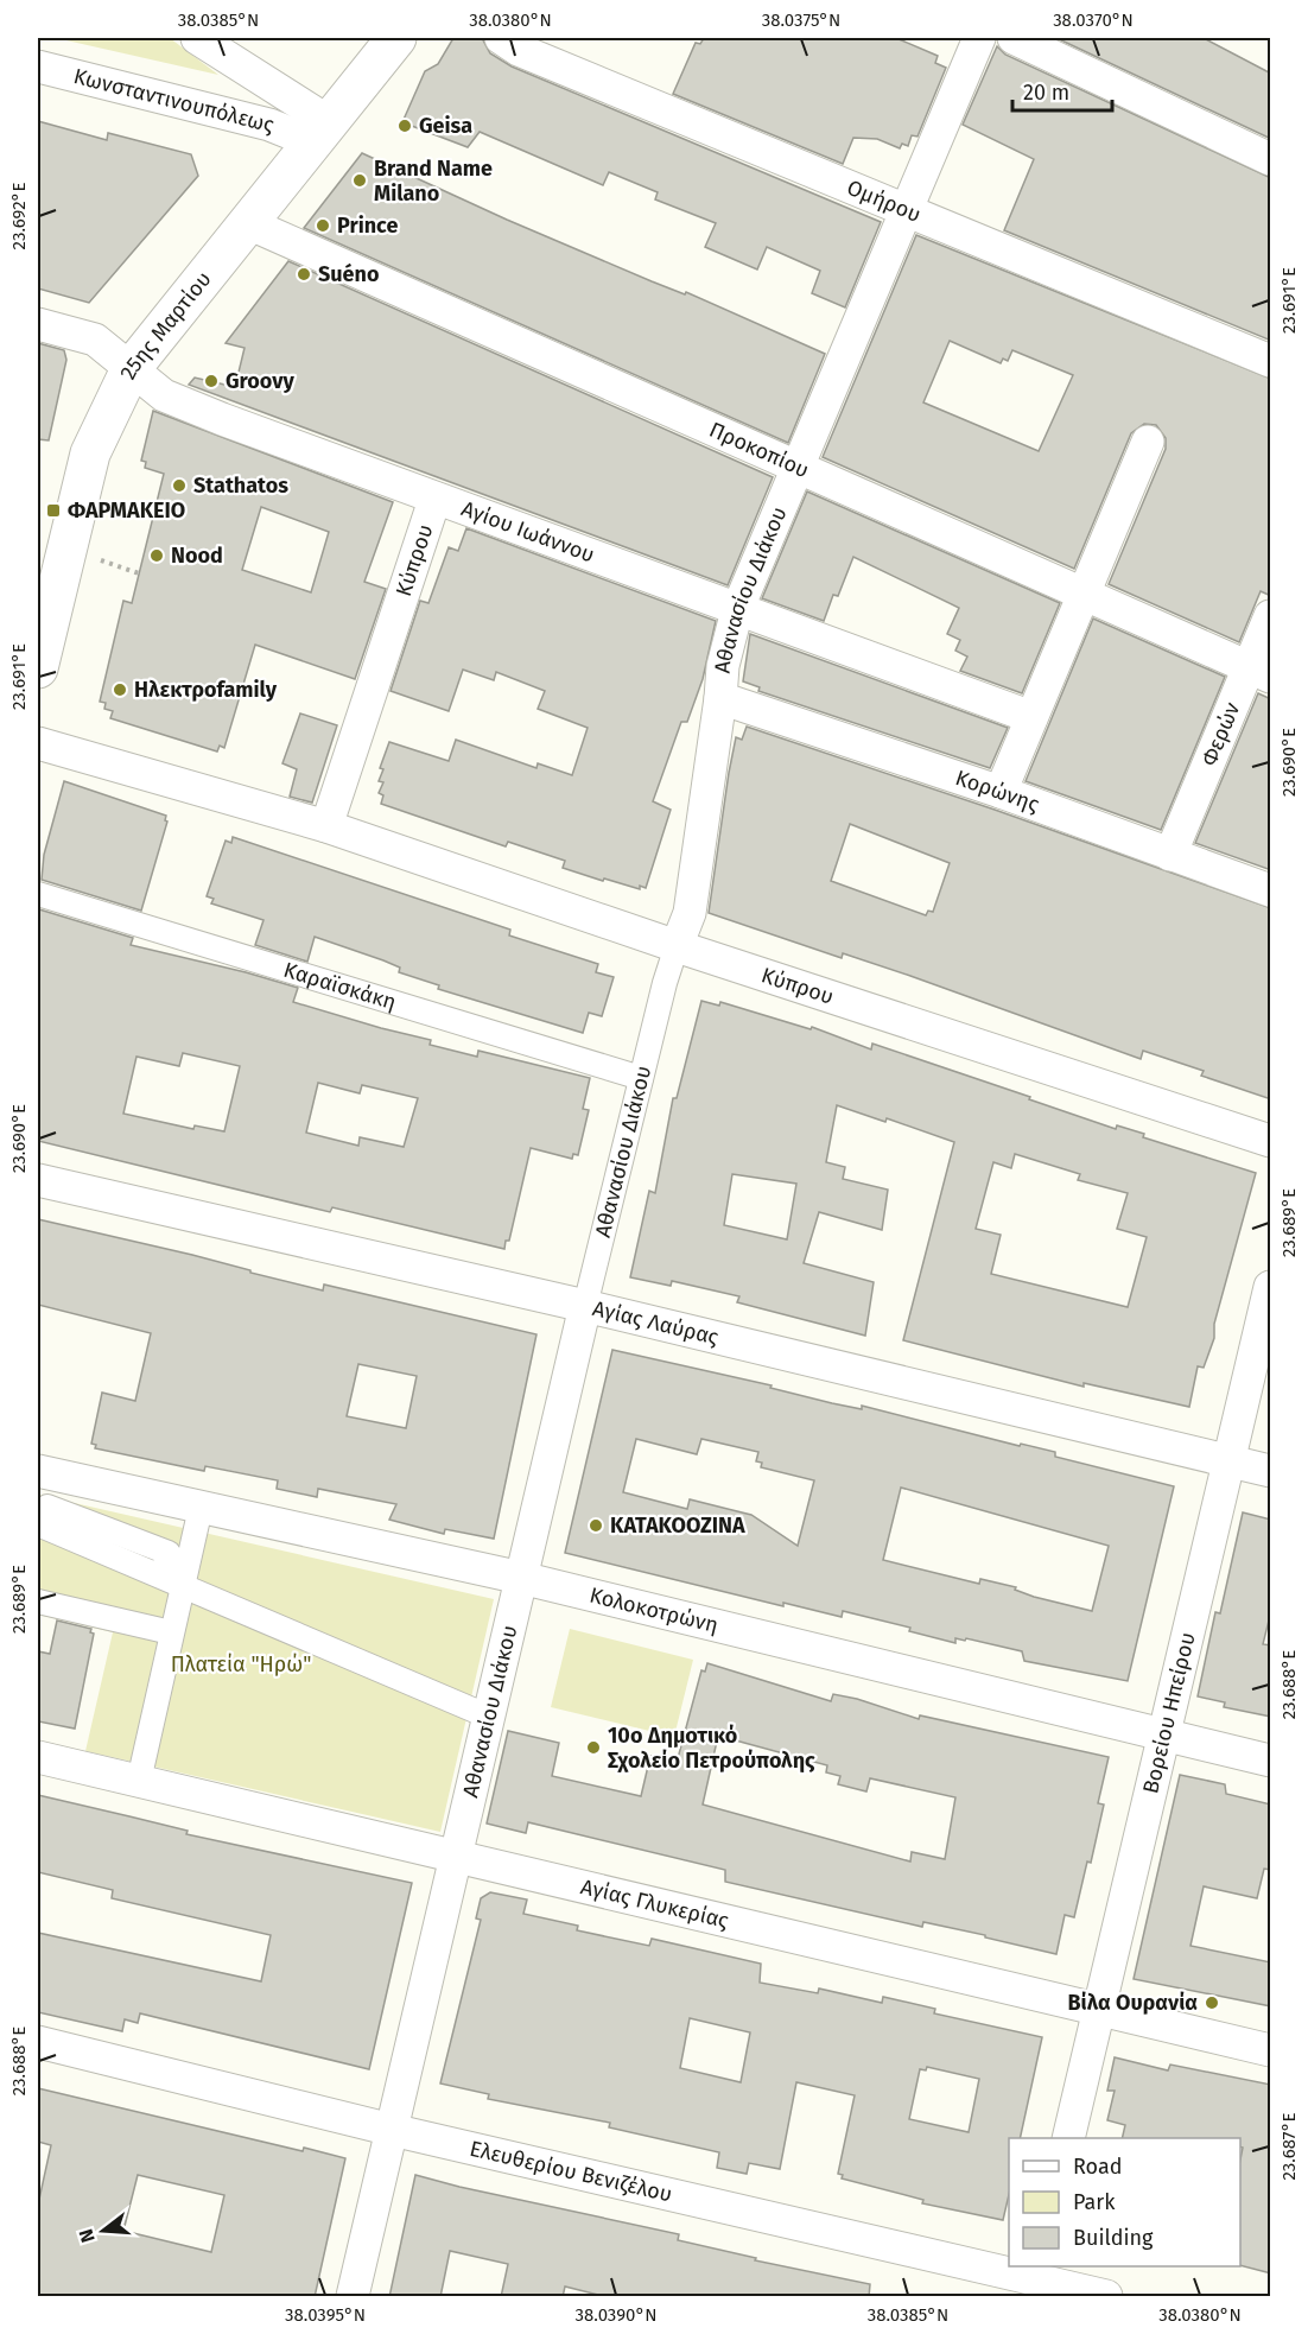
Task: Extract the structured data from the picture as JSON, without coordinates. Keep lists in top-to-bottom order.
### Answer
{
  "streets": {
    "main road": ["25ης Μαρτίου"],
    "street": [
      "Κωνσταντινουπόλεως",
      "Ομήρου",
      "Προκοπίου",
      "Αγίου Ιωάννου",
      "Κύπρου",
      "Αθανασίου Διάκου",
      "Φερών",
      "Κορώνης",
      "Καραϊσκάκη",
      "Αγίας Λαύρας",
      "Κολοκοτρώνη",
      "Βορείου Ηπείρου",
      "Αγίας Γλυκερίας",
      "Ελευθερίου Βενιζέλου"
    ]
  },
  "crossings": [
    ["Κωνσταντινουπόλεως", "25ης Μαρτίου"],
    ["Ομήρου", "Αθανασίου Διάκου"],
    ["25ης Μαρτίου", "Προκοπίου"],
    ["25ης Μαρτίου", "Αγίου Ιωάννου"],
    ["Προκοπίου", "Αθανασίου Διάκου"],
    ["Προκοπίου", "Φερών"],
    ["Αγίου Ιωάννου", "Κύπρου"],
    ["Αγίου Ιωάννου", "Αθανασίου Διάκου"],
    ["Κύπρου", "Αθανασίου Διάκου"],
    ["Αθανασίου Διάκου", "Κορώνης"],
    ["Αθανασίου Διάκου", "Καραϊσκάκη"],
    ["Αθανασίου Διάκου", "Αγίας Λαύρας"],
    ["Αθανασίου Διάκου", "Κολοκοτρώνη"],
    ["Αθανασίου Διάκου", "Αγίας Γλυκερίας"],
    ["Αθανασίου Διάκου", "Ελευθερίου Βενιζέλου"],
    ["Φερών", "Κορώνης"],
    ["Αγίας Λαύρας", "Βορείου Ηπείρου"],
    ["Κολοκοτρώνη", "Βορείου Ηπείρου"],
    ["Βορείου Ηπείρου", "Αγίας Γλυκερίας"]
  ],
  "parks": ["Πλατεία \"Ηρώ\""],
  "places": {
    "other": [
      "Geisa",
      "Brand Name Milano",
      "Prince",
      "Suéno",
      "Groovy",
      "Stathatos",
      "Nood",
      "Ηλεκτροfamily",
      "ΚΑΤΑΚΟΟΖΙΝΑ",
      "10ο Δημοτικό Σχολείο Πετρούπολης",
      "Βίλα Ουρανία"
    ],
    "transit": ["ΦΑΡΜΑΚΕΙΟ"]
  },
  "legend": ["Road", "Park", "Building"],
  "scale_bar": "20 m",
  "north": "left",
  "coordinates": [
    "38.0385°N",
    "38.0380°N",
    "38.0375°N",
    "38.0370°N",
    "23.692°E",
    "23.691°E",
    "23.690°E",
    "23.689°E",
    "23.688°E",
    "23.687°E",
    "38.0395°N",
    "38.0390°N"
  ]
}
